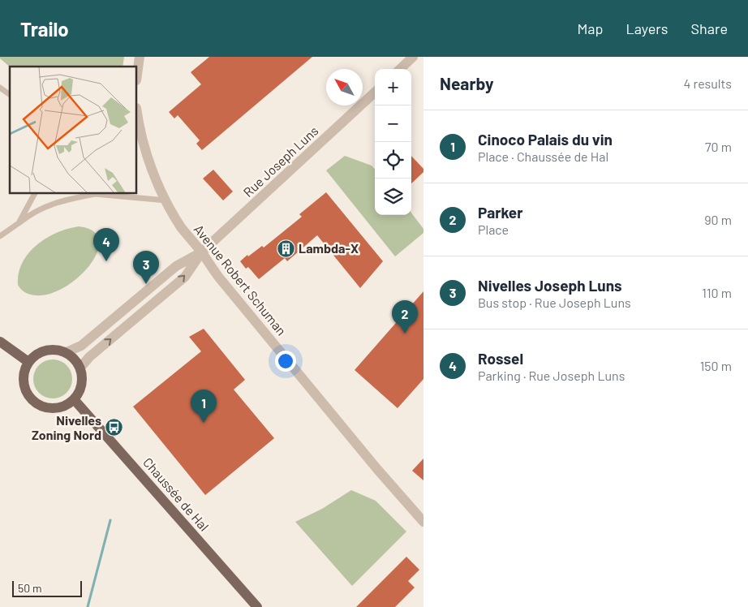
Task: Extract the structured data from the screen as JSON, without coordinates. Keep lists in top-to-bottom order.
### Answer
{
  "streets": {
    "main road": ["Chaussée de Hal"],
    "street": ["Rue Joseph Luns", "Avenue Robert Schuman"]
  },
  "crossings": [
    ["Rue Joseph Luns", "Avenue Robert Schuman"],
    ["Rue Joseph Luns", "Chaussée de Hal"]
  ],
  "places": {
    "building": ["Lambda-X"],
    "bus stop": ["Nivelles Zoning Nord"]
  },
  "scale_bar": "50 m",
  "north": "top left",
  "page": {
    "header": "Trailo",
    "nav": ["Map", "Layers", "Share"],
    "heading": ["Nearby", "4 results"],
    "map_buttons": ["+", "−"],
    "list": [
      {
        "mark": "1",
        "name": "Cinoco Palais du vin",
        "note": "Place · Chaussée de Hal",
        "value": "70 m"
      },
      {
        "mark": "2",
        "name": "Parker",
        "note": "Place",
        "value": "90 m"
      },
      {
        "mark": "3",
        "name": "Nivelles Joseph Luns",
        "note": "Bus stop · Rue Joseph Luns",
        "value": "110 m"
      },
      {
        "mark": "4",
        "name": "Rossel",
        "note": "Parking · Rue Joseph Luns",
        "value": "150 m"
      }
    ],
    "pins": [
      "4",
      "3",
      "2",
      "1"
    ],
    "scale": "50 m"
  }
}
